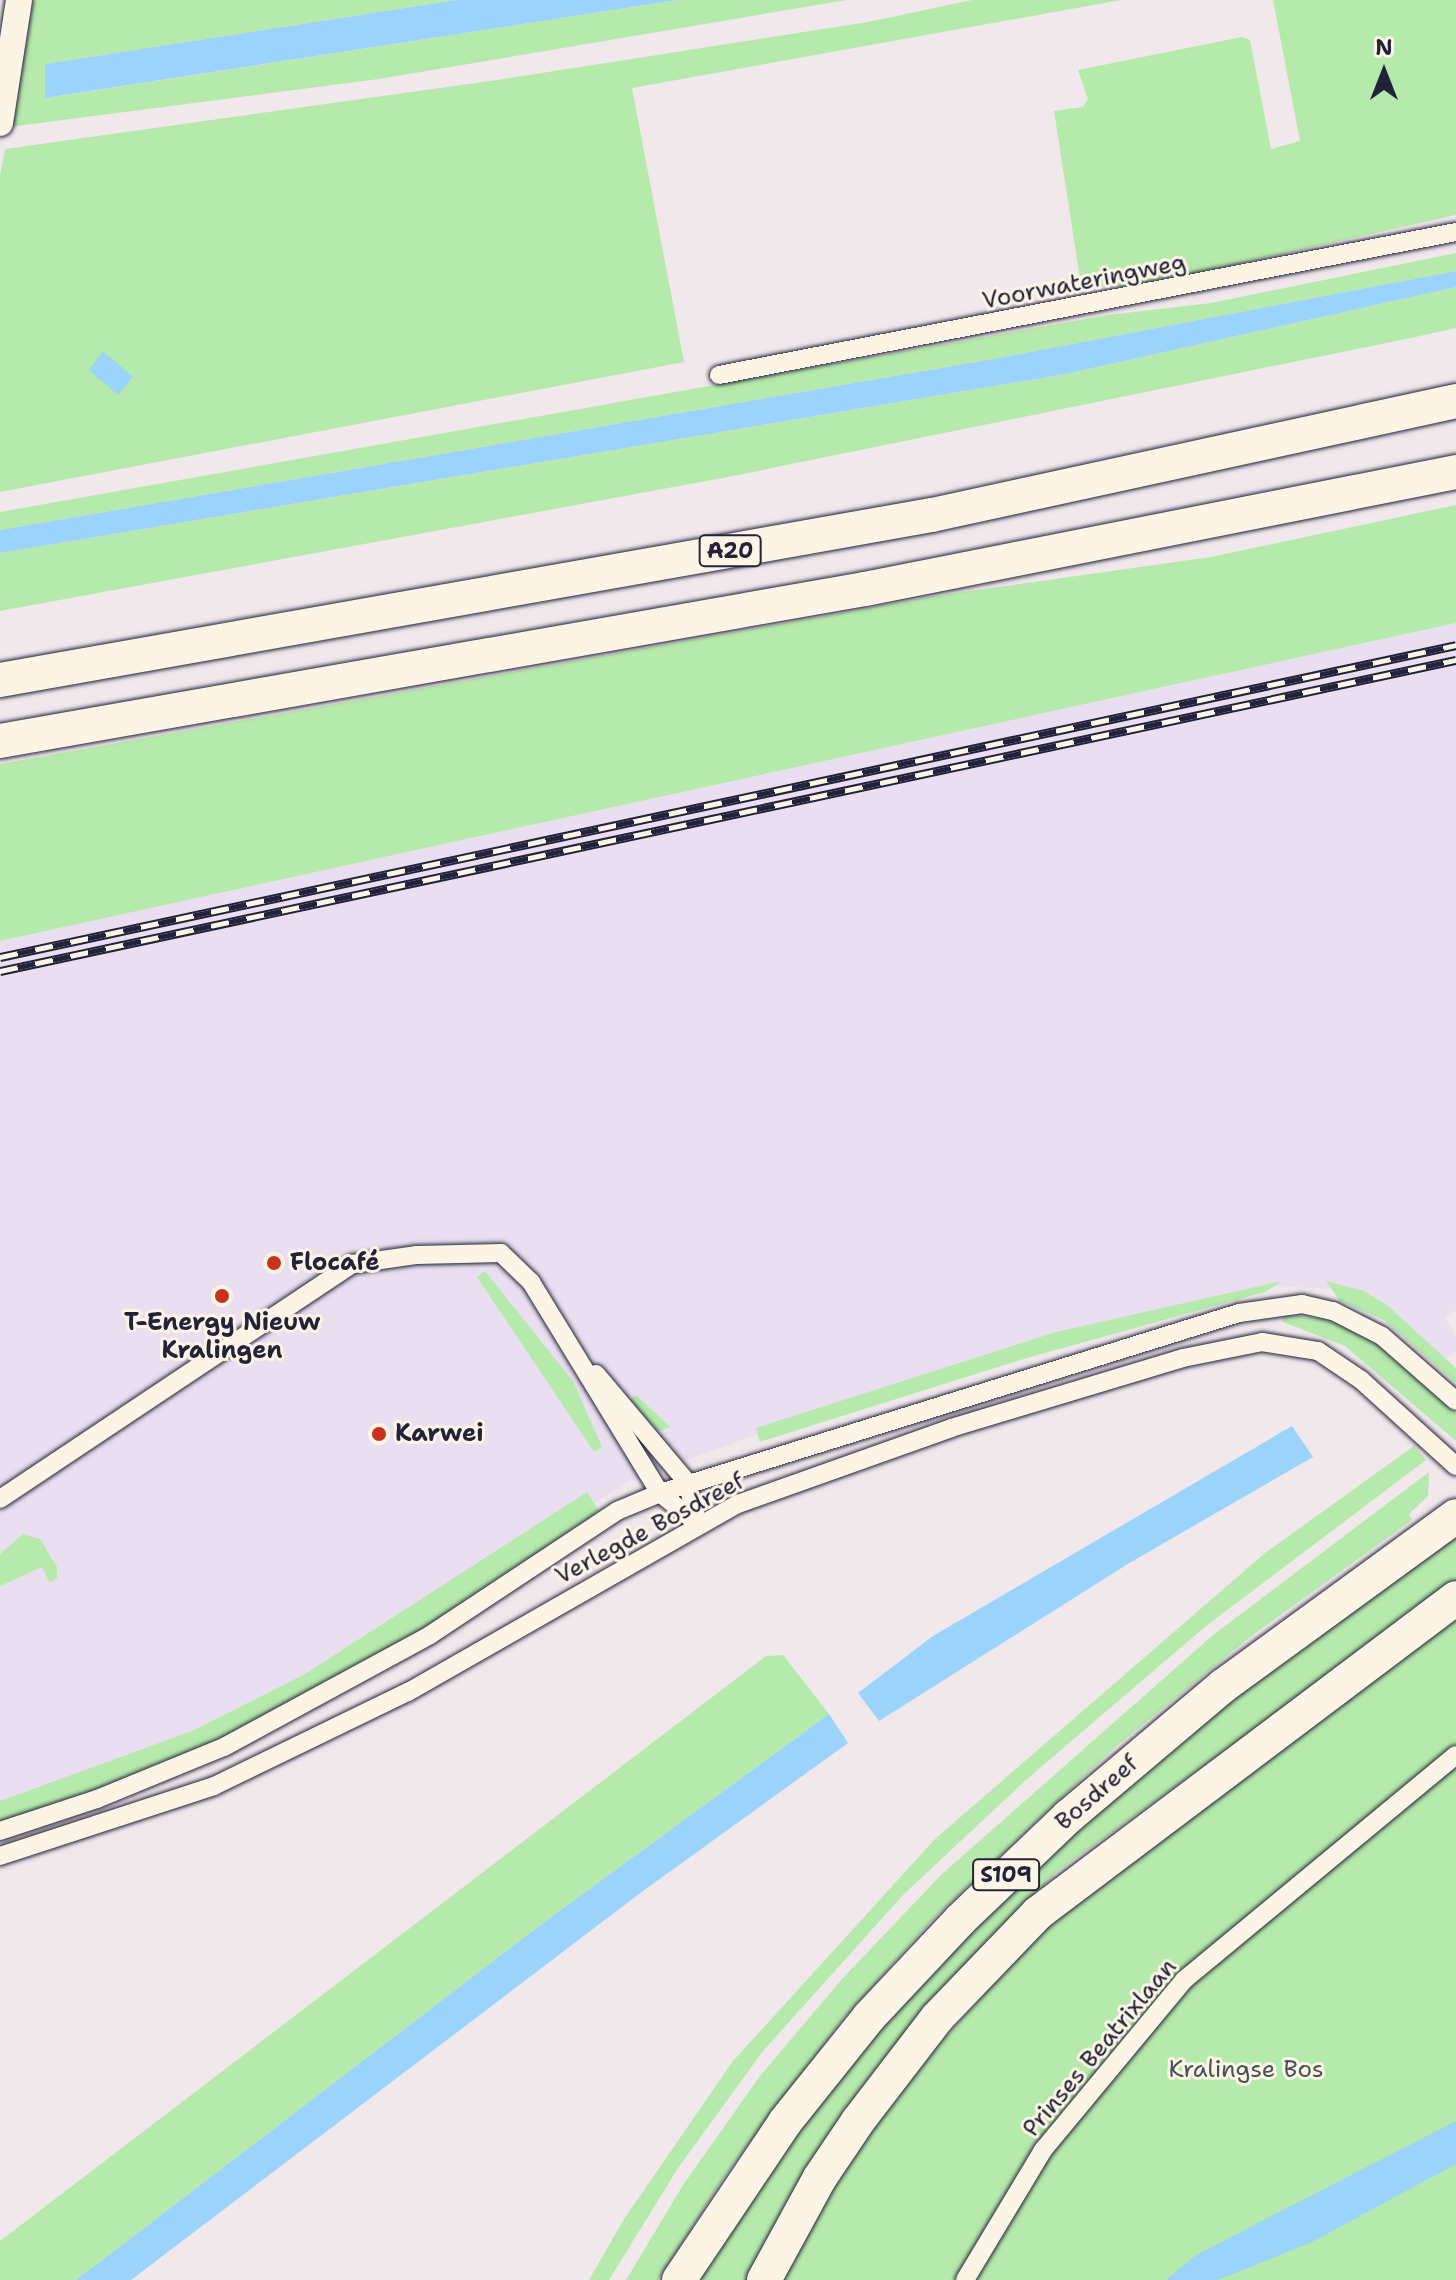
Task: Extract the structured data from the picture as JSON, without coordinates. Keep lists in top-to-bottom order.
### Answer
{
  "streets": {
    "highway": ["A20", "Bosdreef", "S109"],
    "street": ["Voorwateringweg", "Verlegde Bosdreef", "Prinses Beatrixlaan"]
  },
  "parks": ["Kralingse Bos"],
  "places": ["Flocafé", "T-Energy Nieuw Kralingen", "Karwei"],
  "north": "top"
}
